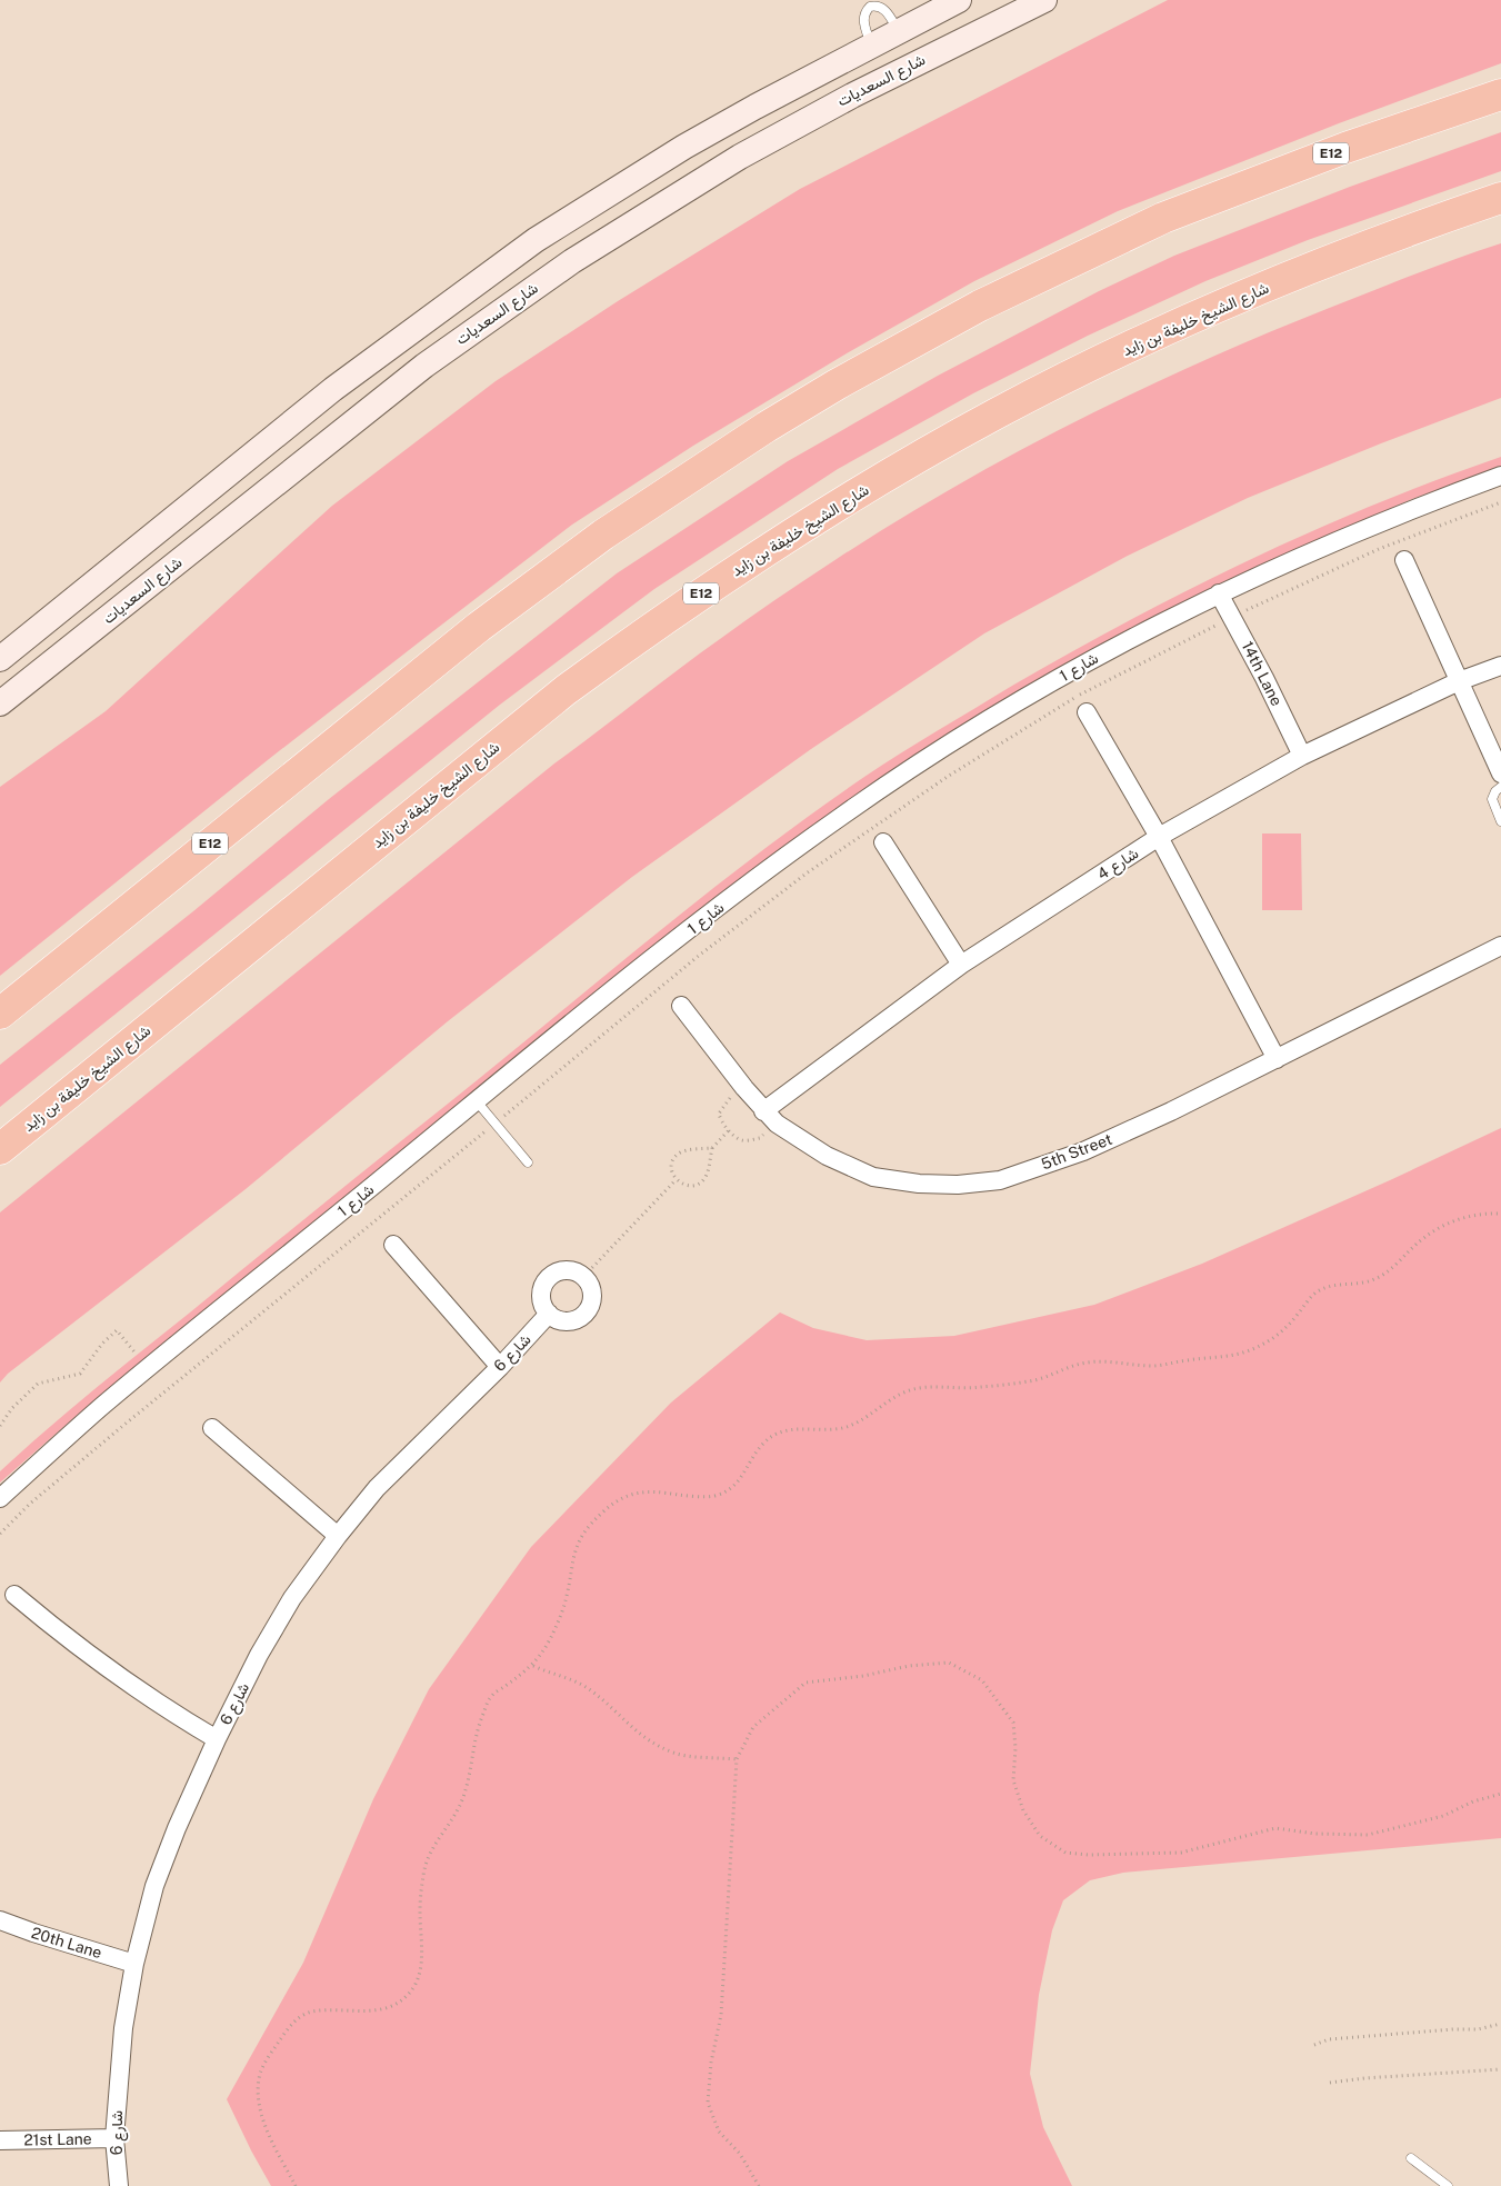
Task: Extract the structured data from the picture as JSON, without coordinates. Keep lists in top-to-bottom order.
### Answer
{
  "streets": {
    "highway": ["E12", "شارع الشيخ خليفة بن زايد"],
    "street": [
      "شارع السعديات",
      "شارع 1",
      "14th Lane",
      "شارع 4",
      "5th Street",
      "شارع 6",
      "20th Lane",
      "21st Lane"
    ]
  },
  "crossings": [
    ["شارع 1", "14th Lane"],
    ["14th Lane", "شارع 4"],
    ["شارع 4", "5th Street"],
    ["شارع 6", "20th Lane"],
    ["شارع 6", "21st Lane"]
  ]
}
